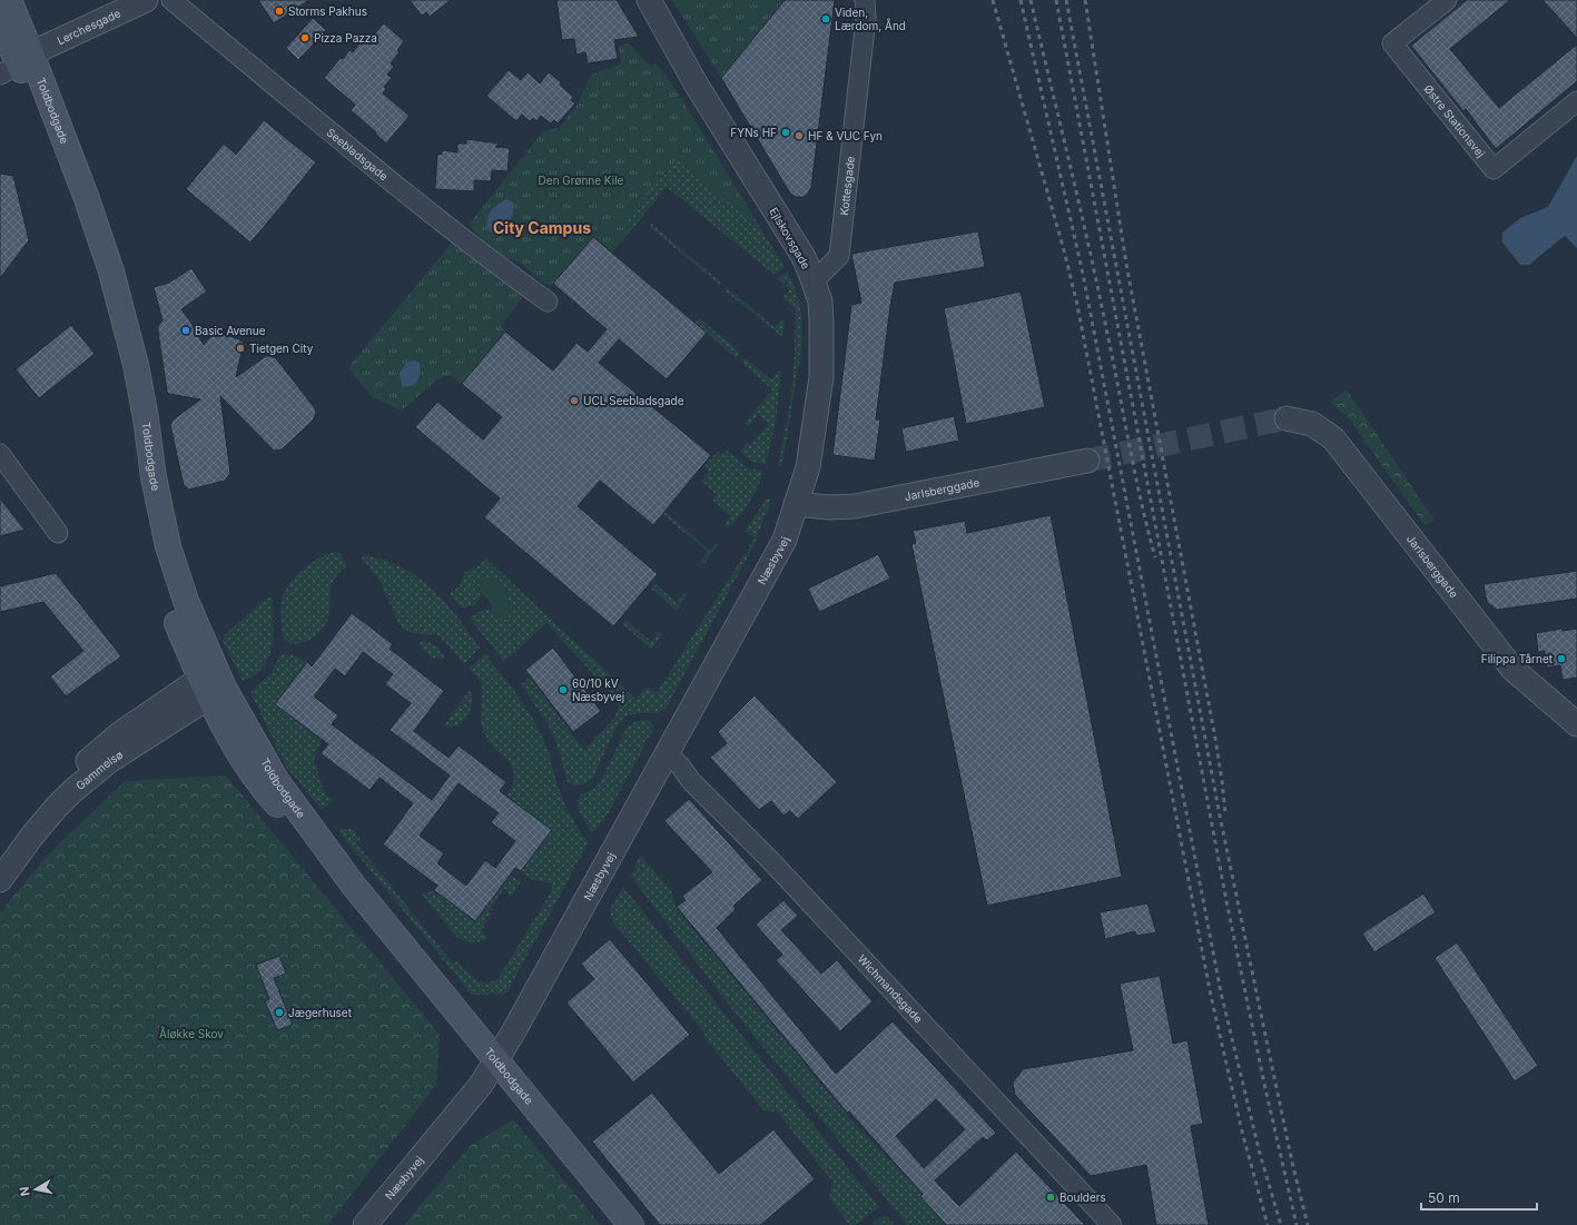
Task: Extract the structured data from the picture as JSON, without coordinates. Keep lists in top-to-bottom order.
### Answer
{
  "streets": {
    "main road": ["Toldbodgade"],
    "street": [
      "Lerchesgade",
      "Østre Stationsvej",
      "Seebladsgade",
      "Kottesgade",
      "Ejlskovsgade",
      "Jarlsberggade",
      "Næsbyvej",
      "Gammelsø",
      "Wichmandsgade"
    ]
  },
  "crossings": [
    ["Lerchesgade", "Toldbodgade"],
    ["Toldbodgade", "Næsbyvej"],
    ["Toldbodgade", "Gammelsø"],
    ["Kottesgade", "Ejlskovsgade"],
    ["Ejlskovsgade", "Jarlsberggade"],
    ["Ejlskovsgade", "Næsbyvej"],
    ["Jarlsberggade", "Næsbyvej"],
    ["Næsbyvej", "Wichmandsgade"]
  ],
  "districts": ["City Campus"],
  "parks": ["Den Grønne Kile", "Åløkke Skov"],
  "places": [
    "Storms Pakhus",
    "Viden, Lærdom, Ånd",
    "Pizza Pazza",
    "FYNs HF",
    "HF & VUC Fyn",
    "Basic Avenue",
    "Tietgen City",
    "UCL Seebladsgade",
    "Filippa Tårnet",
    "60/10 kV Næsbyvej",
    "Jægerhuset",
    "Boulders"
  ],
  "scale_bar": "50 m",
  "north": "left"
}
